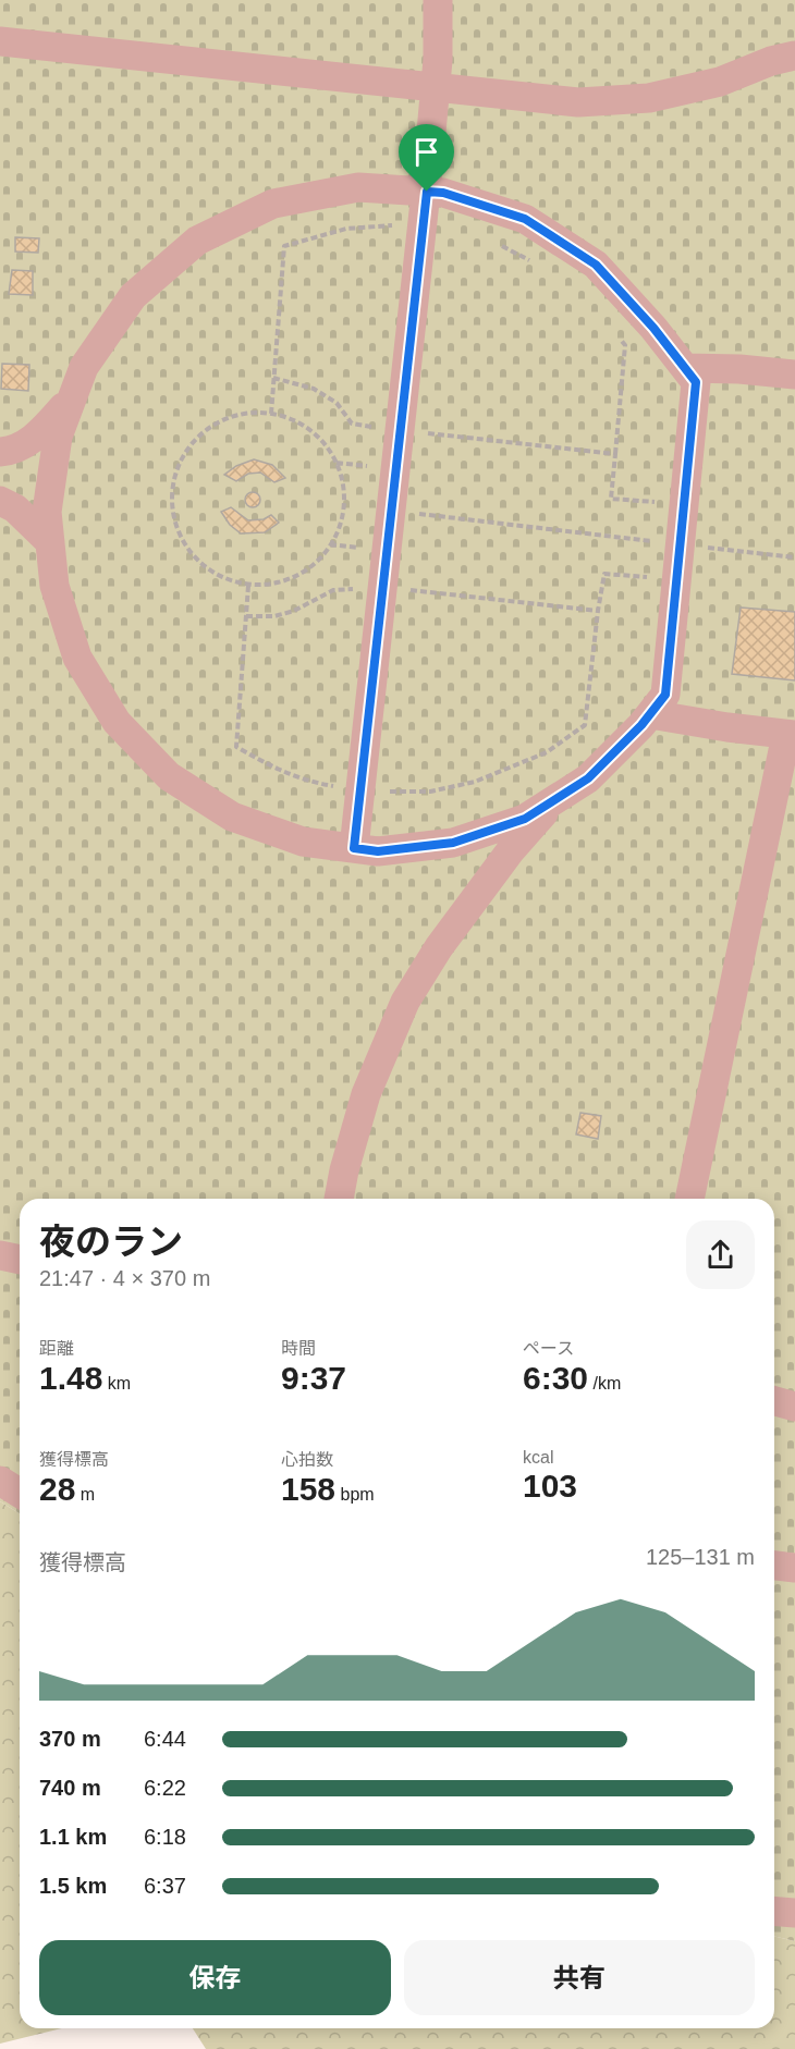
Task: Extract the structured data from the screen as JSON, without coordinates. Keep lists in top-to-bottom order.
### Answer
{
  "page": {
    "heading": ["夜のラン", "21:47 · 4 × 370 m"],
    "stats": [
      ["距離", "1.48 km"],
      ["時間", "9:37"],
      ["ペース", "6:30 /km"],
      ["獲得標高", "28 m"],
      ["心拍数", "158 bpm"],
      ["kcal", "103"]
    ],
    "chart": ["獲得標高", "125–131 m"],
    "list": [
      {
        "name": "370 m",
        "note": "6:44"
      },
      {
        "name": "740 m",
        "note": "6:22"
      },
      {
        "name": "1.1 km",
        "note": "6:18"
      },
      {
        "name": "1.5 km",
        "note": "6:37"
      }
    ],
    "buttons": ["保存", "共有"]
  }
}
